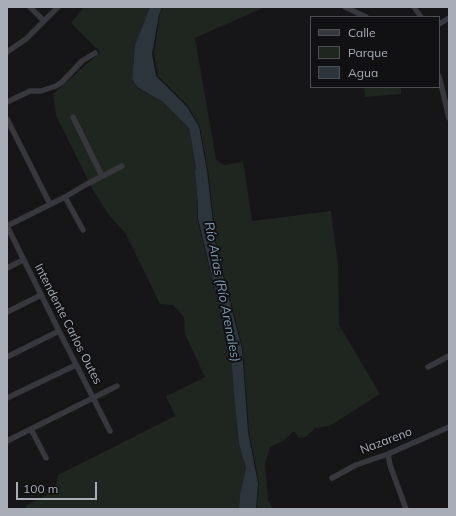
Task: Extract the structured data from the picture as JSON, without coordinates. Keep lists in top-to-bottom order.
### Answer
{
  "streets": {
    "street": ["Intendente Carlos Outes", "Nazareno"]
  },
  "water": ["Río Arias (Río Arenales)"],
  "legend": ["Calle", "Parque", "Agua"],
  "scale_bar": "100 m"
}
